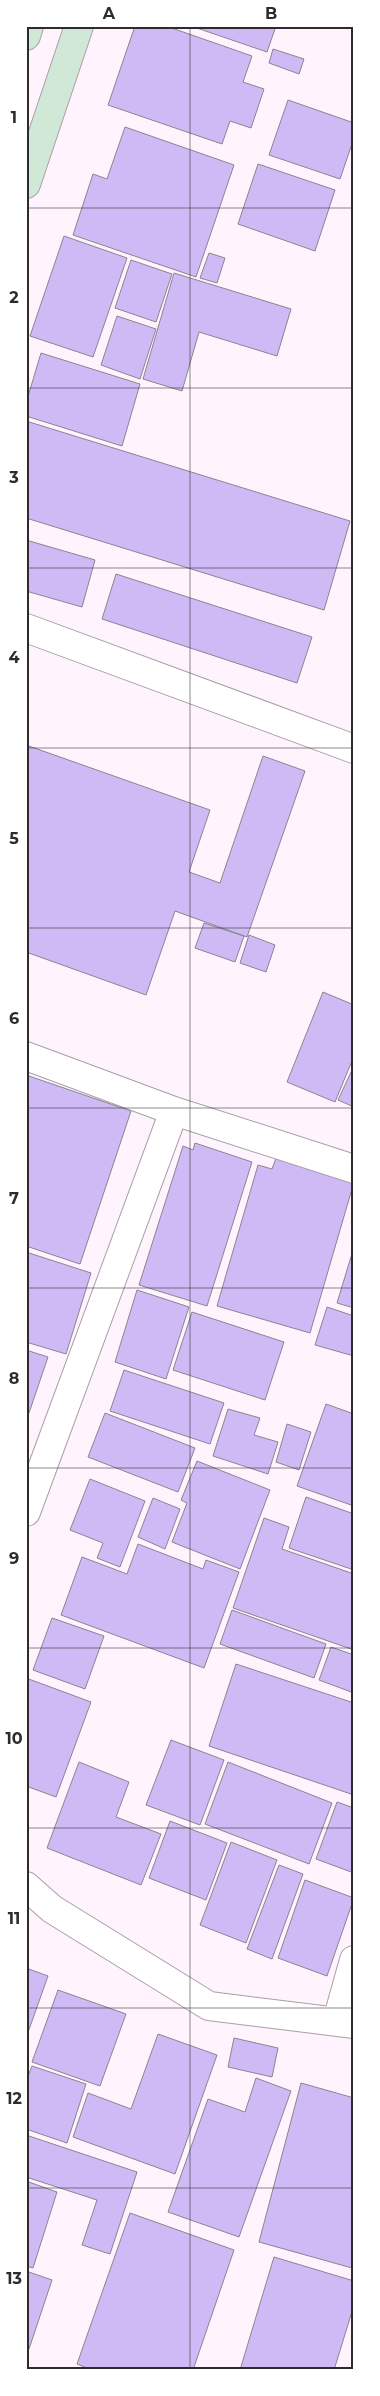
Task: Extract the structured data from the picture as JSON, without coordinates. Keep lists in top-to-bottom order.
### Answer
{
  "grid": {
    "columns": ["A", "B"],
    "rows": [
      "1",
      "2",
      "3",
      "4",
      "5",
      "6",
      "7",
      "8",
      "9",
      "10",
      "11",
      "12",
      "13"
    ]
  }
}
